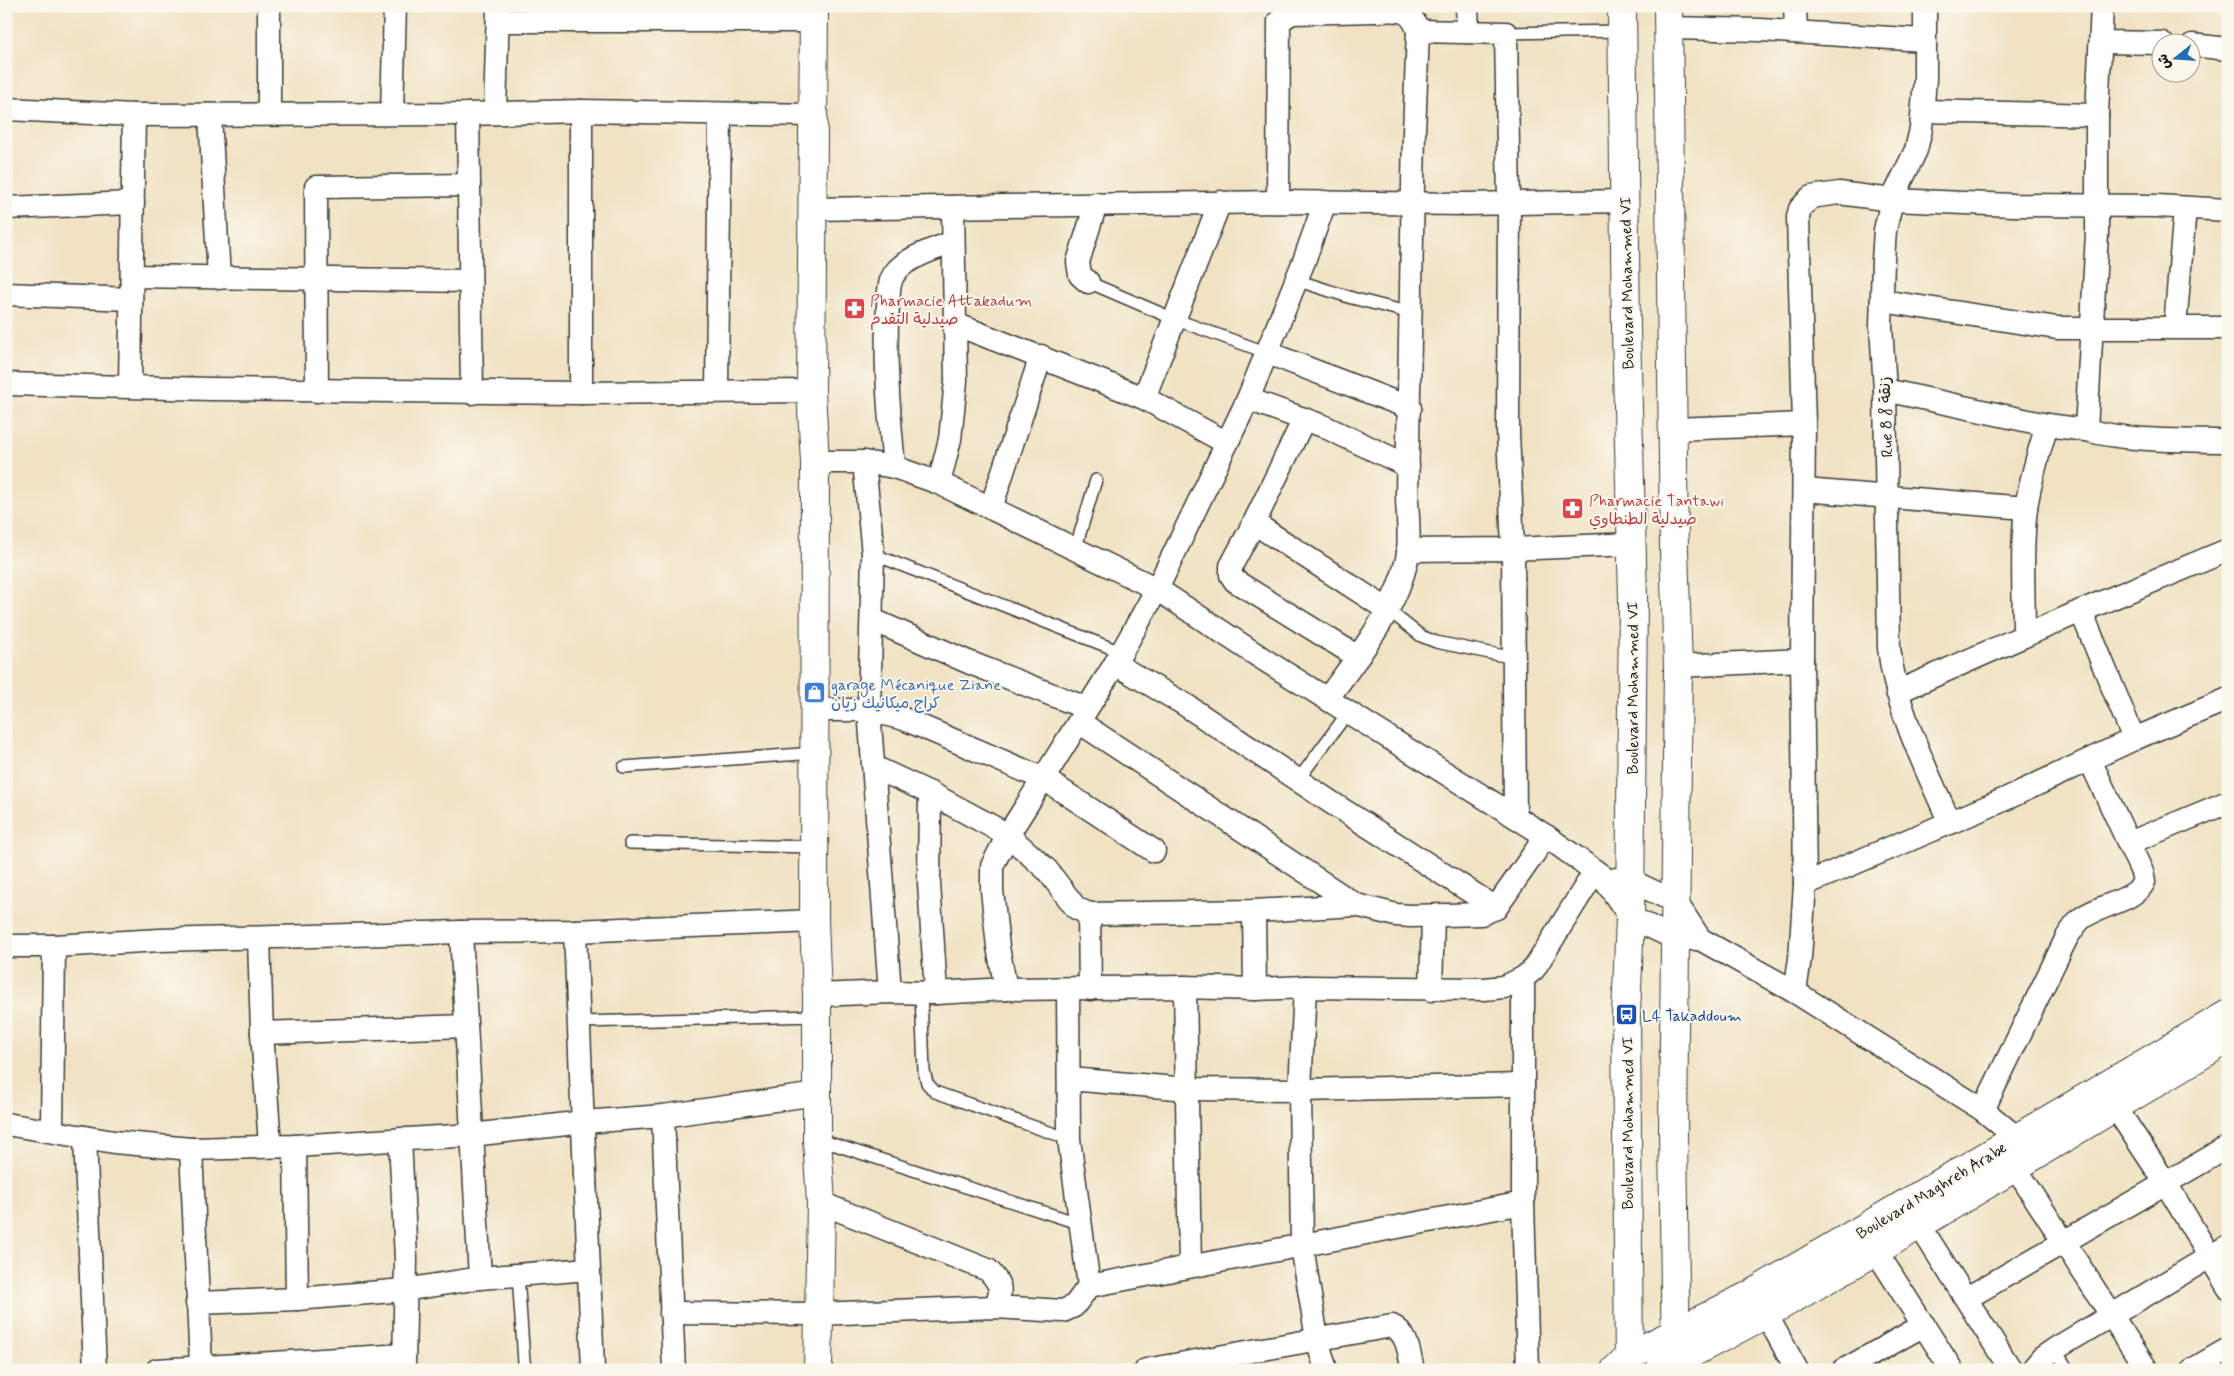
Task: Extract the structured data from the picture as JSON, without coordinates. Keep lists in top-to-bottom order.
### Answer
{
  "streets": {
    "street": ["Boulevard Mohammed VI", "Rue 8 8 زنقة", "Boulevard Maghreb Arabe"]
  },
  "crossings": [
    ["Boulevard Mohammed VI", "Boulevard Maghreb Arabe"]
  ],
  "places": {
    "pharmacy": ["Pharmacie Attakadum صيدلية التقدم", "Pharmacie Tantawi صيدلية الطنطاوي"],
    "shop": ["garage Mécanique Ziane كراج ميكانيك زيان"],
    "bus stop": ["L4 Takaddoum"]
  },
  "north": "left"
}
